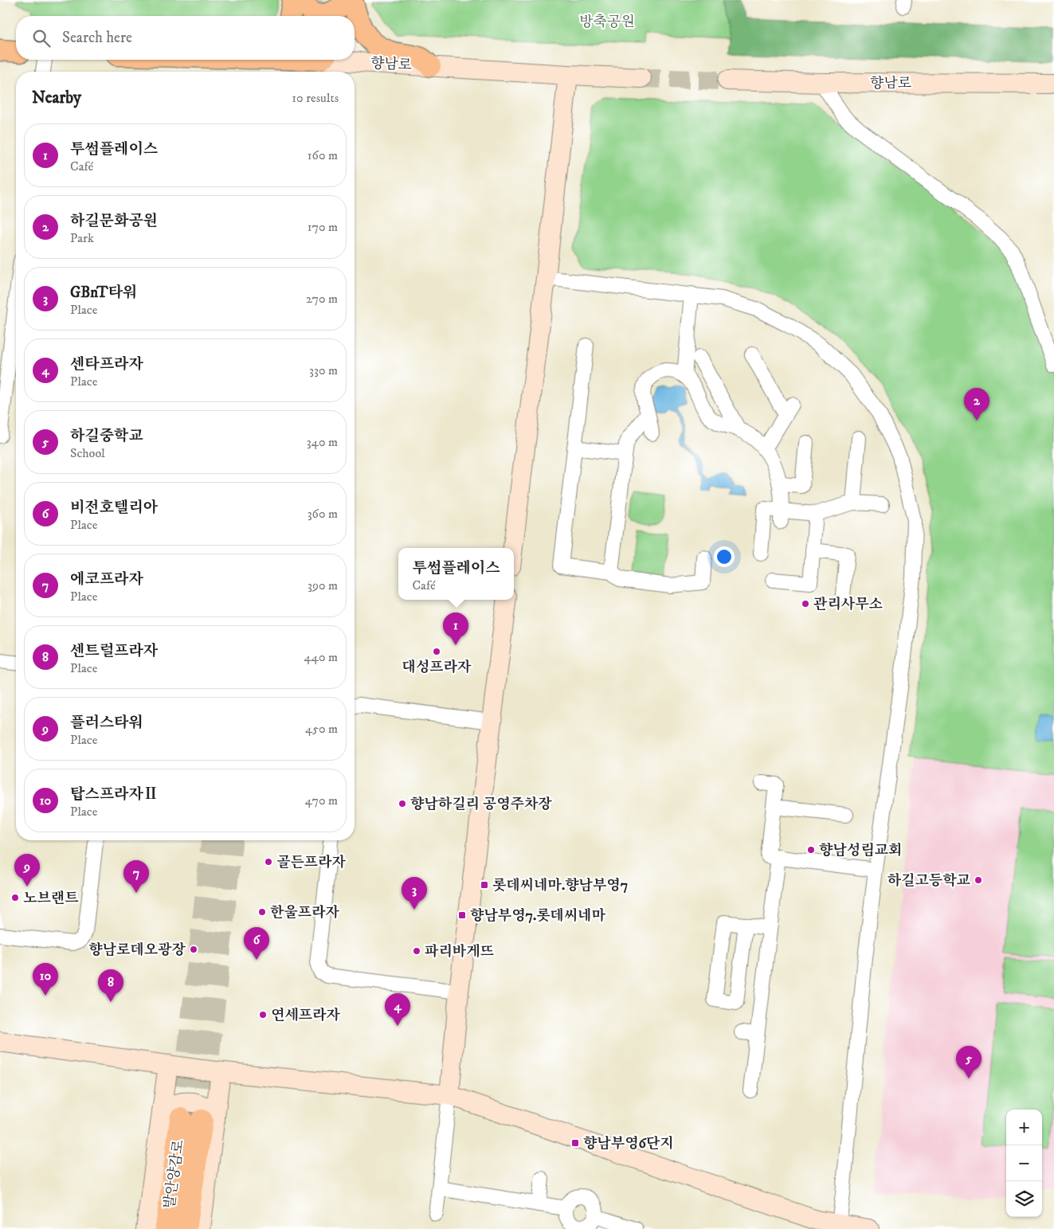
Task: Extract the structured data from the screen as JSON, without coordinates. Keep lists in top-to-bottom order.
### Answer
{
  "streets": {
    "highway": ["발안양감로"],
    "street": ["향남로"]
  },
  "parks": ["방축공원"],
  "places": {
    "other": [
      "관리사무소",
      "대성프라자",
      "향남하길리 공영주차장",
      "향남성림교회",
      "골든프라자",
      "하길고등학교",
      "노브랜트",
      "한울프라자",
      "향남로데오광장",
      "파리바게뜨",
      "연세프라자"
    ],
    "transit": ["롯데씨네마.향남부영7", "향남부영7.롯데씨네마", "향남부영6단지"]
  },
  "page": {
    "search": "Search here",
    "heading": ["Nearby", "10 results"],
    "list": [
      {
        "mark": "1",
        "name": "투썸플레이스",
        "note": "Café",
        "value": "160 m"
      },
      {
        "mark": "2",
        "name": "하길문화공원",
        "note": "Park",
        "value": "170 m"
      },
      {
        "mark": "3",
        "name": "GBnT타워",
        "note": "Place",
        "value": "270 m"
      },
      {
        "mark": "4",
        "name": "센타프라자",
        "note": "Place",
        "value": "330 m"
      },
      {
        "mark": "5",
        "name": "하길중학교",
        "note": "School",
        "value": "340 m"
      },
      {
        "mark": "6",
        "name": "비전호텔리아",
        "note": "Place",
        "value": "360 m"
      },
      {
        "mark": "7",
        "name": "에코프라자",
        "note": "Place",
        "value": "390 m"
      },
      {
        "mark": "8",
        "name": "센트럴프라자",
        "note": "Place",
        "value": "440 m"
      },
      {
        "mark": "9",
        "name": "플러스타워",
        "note": "Place",
        "value": "450 m"
      },
      {
        "mark": "10",
        "name": "탑스프라자Ⅱ",
        "note": "Place",
        "value": "470 m"
      }
    ],
    "pins": [
      "2",
      "1",
      "9",
      "7",
      "3",
      "6",
      "10",
      "8",
      "4",
      "5"
    ],
    "popup": ["투썸플레이스", "Café"],
    "map_buttons": ["+", "−"]
  }
}
